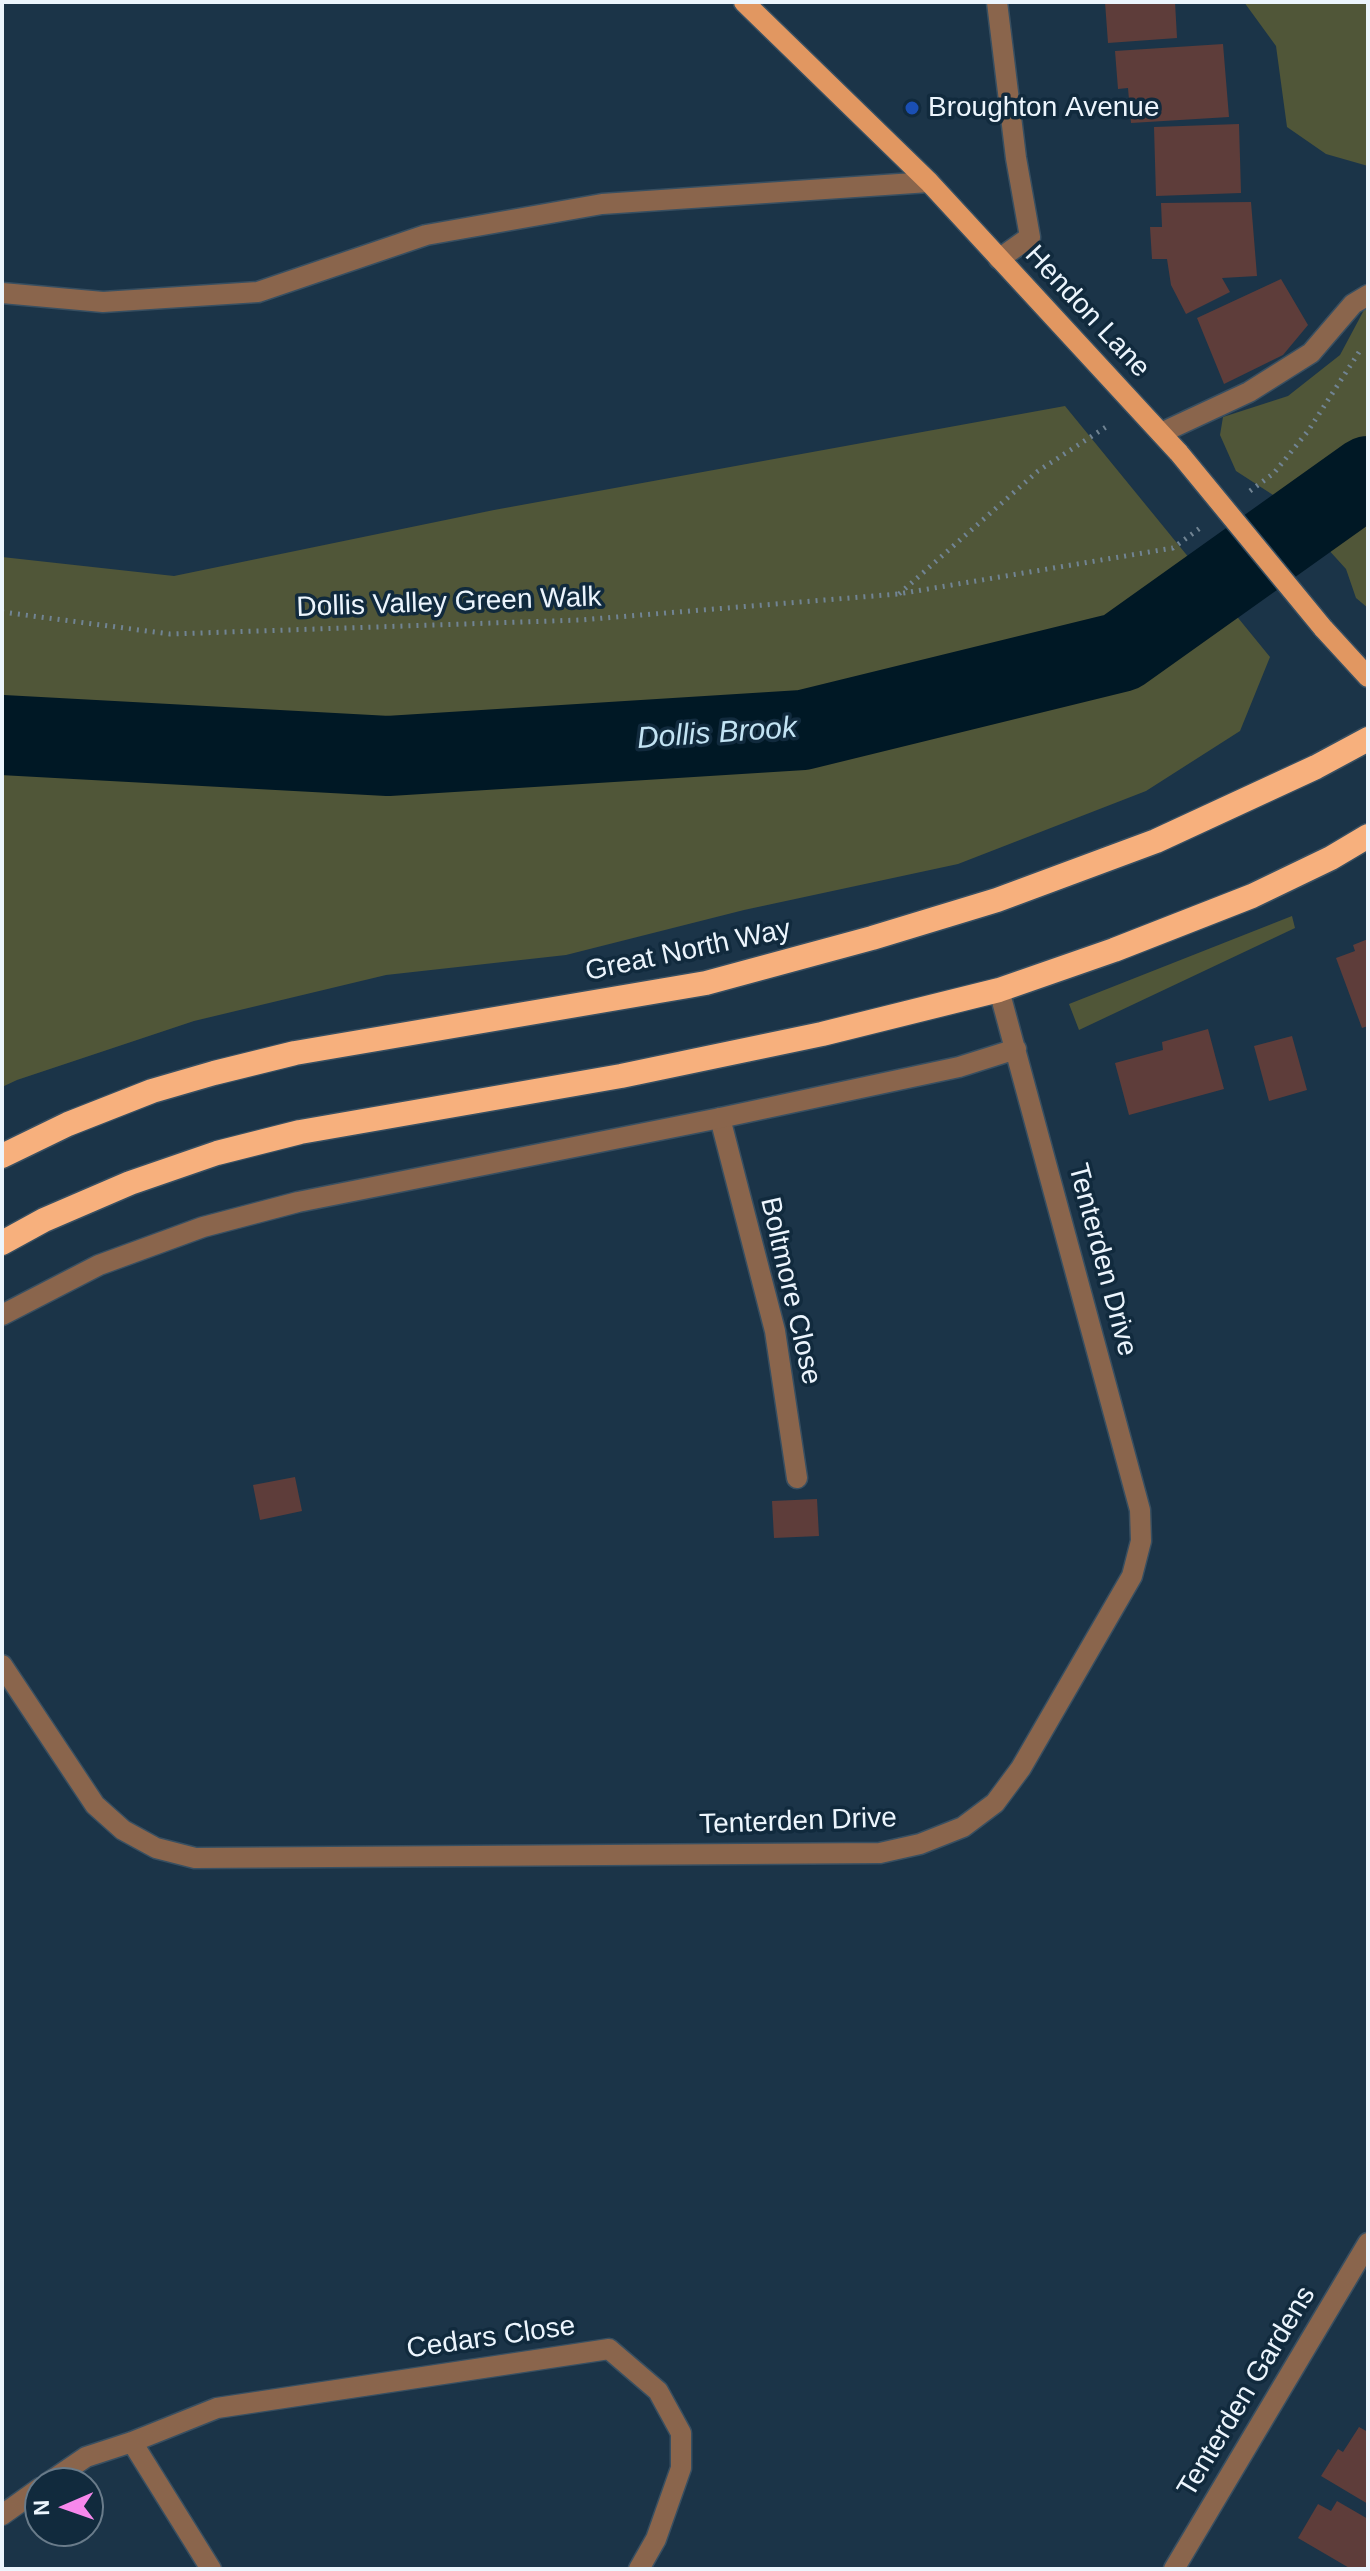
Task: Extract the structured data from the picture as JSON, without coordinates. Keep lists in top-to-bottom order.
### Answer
{
  "streets": {
    "highway": ["Great North Way"],
    "main road": ["Hendon Lane"],
    "street": [
      "Tenterden Drive",
      "Boltmore Close",
      "Cedars Close",
      "Tenterden Gardens"
    ],
    "path": ["Dollis Valley Green Walk"]
  },
  "water": ["Dollis Brook"],
  "places": ["Broughton Avenue"],
  "north": "left"
}
